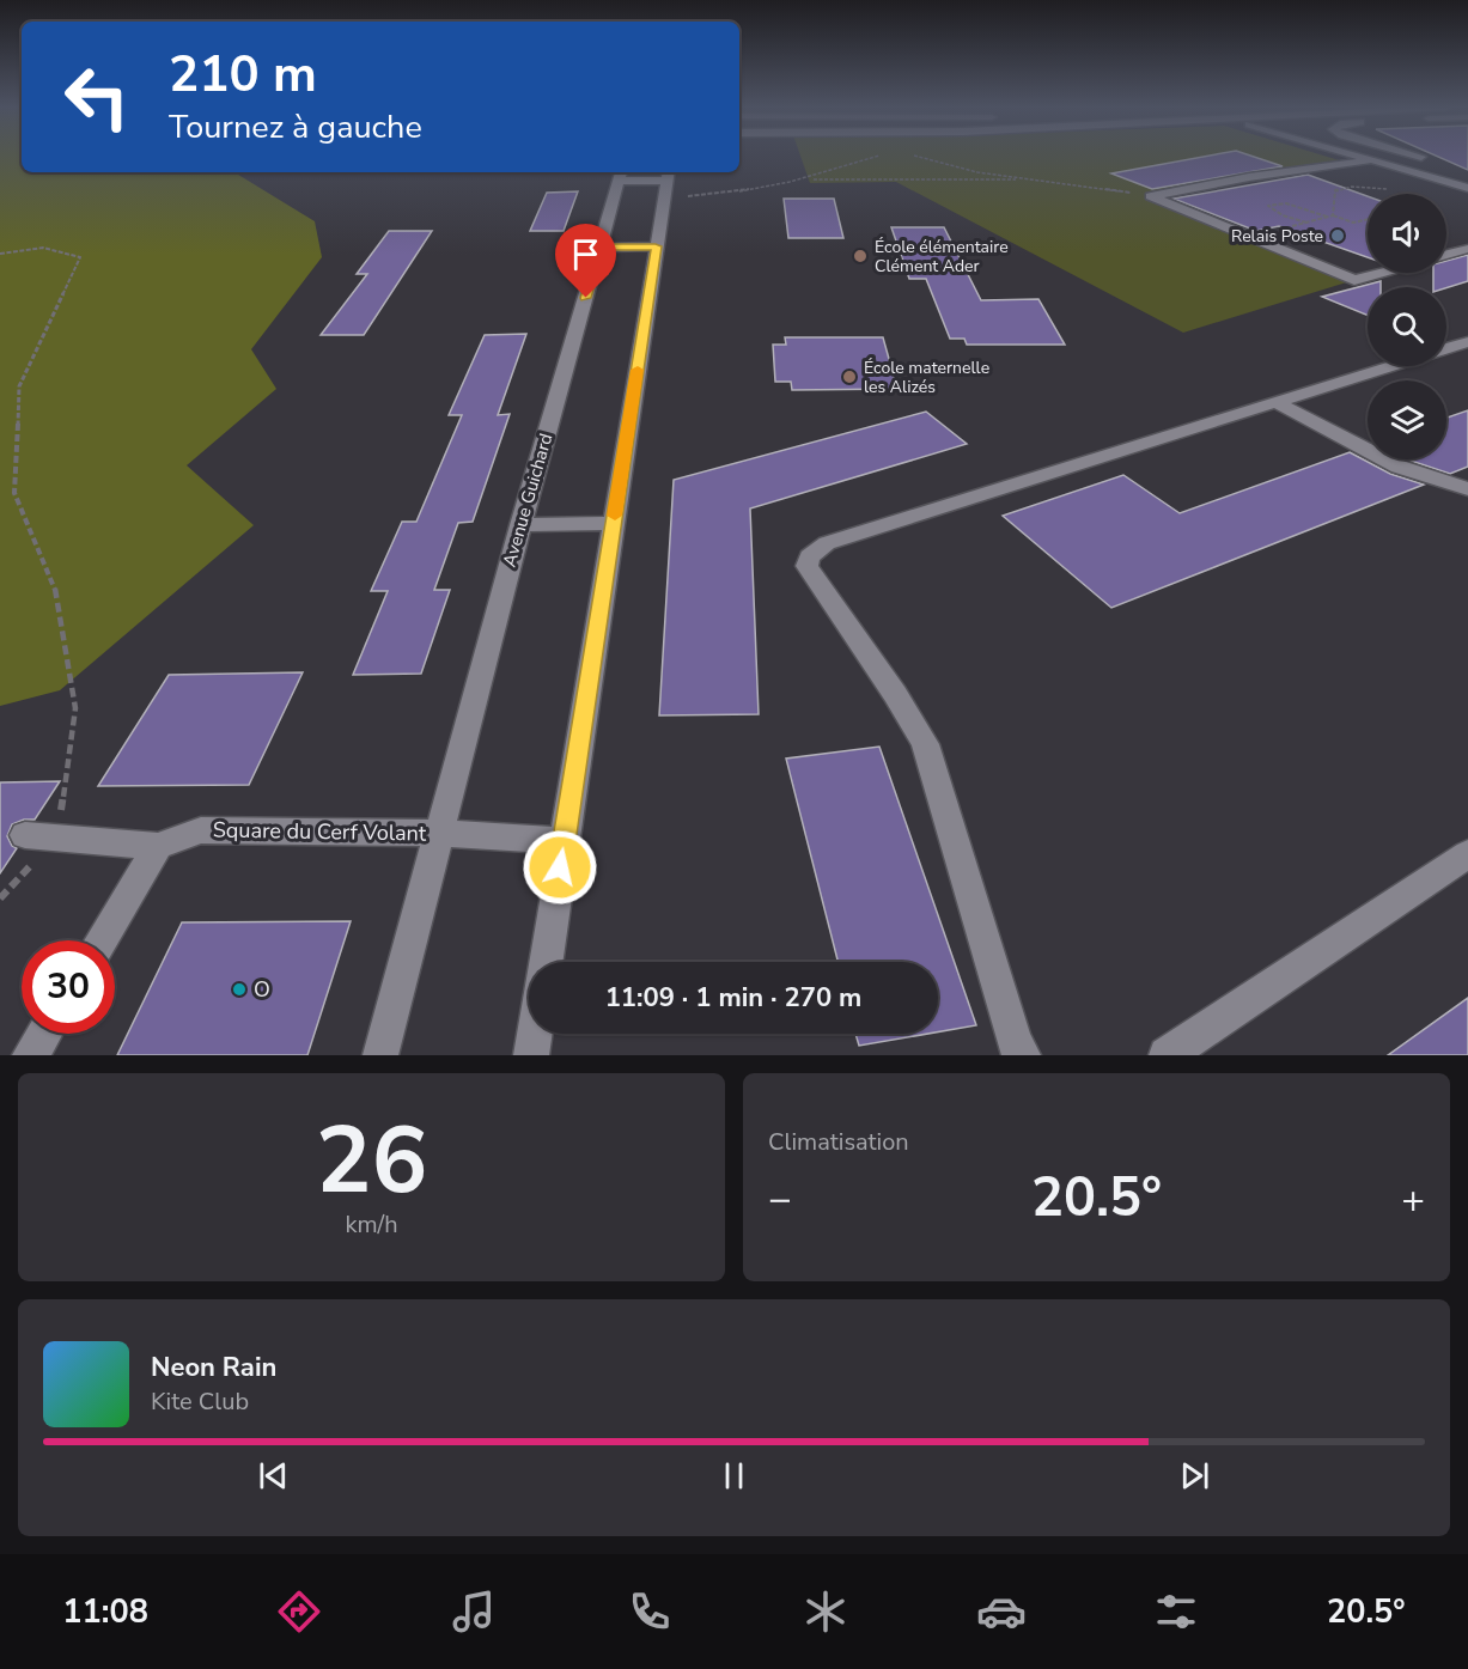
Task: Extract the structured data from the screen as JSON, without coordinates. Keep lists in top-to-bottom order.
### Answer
{
  "streets": {
    "street": ["Avenue Guichard", "Square du Cerf Volant"]
  },
  "crossings": [
    ["Avenue Guichard", "Square du Cerf Volant"]
  ],
  "places": [
    "Relais Poste",
    "École élémentaire Clément Ader",
    "École maternelle les Alizés",
    "O"
  ],
  "page": {
    "turn": ["210 m", "Tournez à gauche"],
    "limit": "30",
    "trip": "11:09 · 1 min · 270 m",
    "tile": [
      ["26", "km/h"],
      "Climatisation"
    ],
    "heat": ["−", "20.5°", "+"],
    "song": ["Neon Rain", "Kite Club"],
    "tabs": ["11:08", "20.5°"]
  }
}
